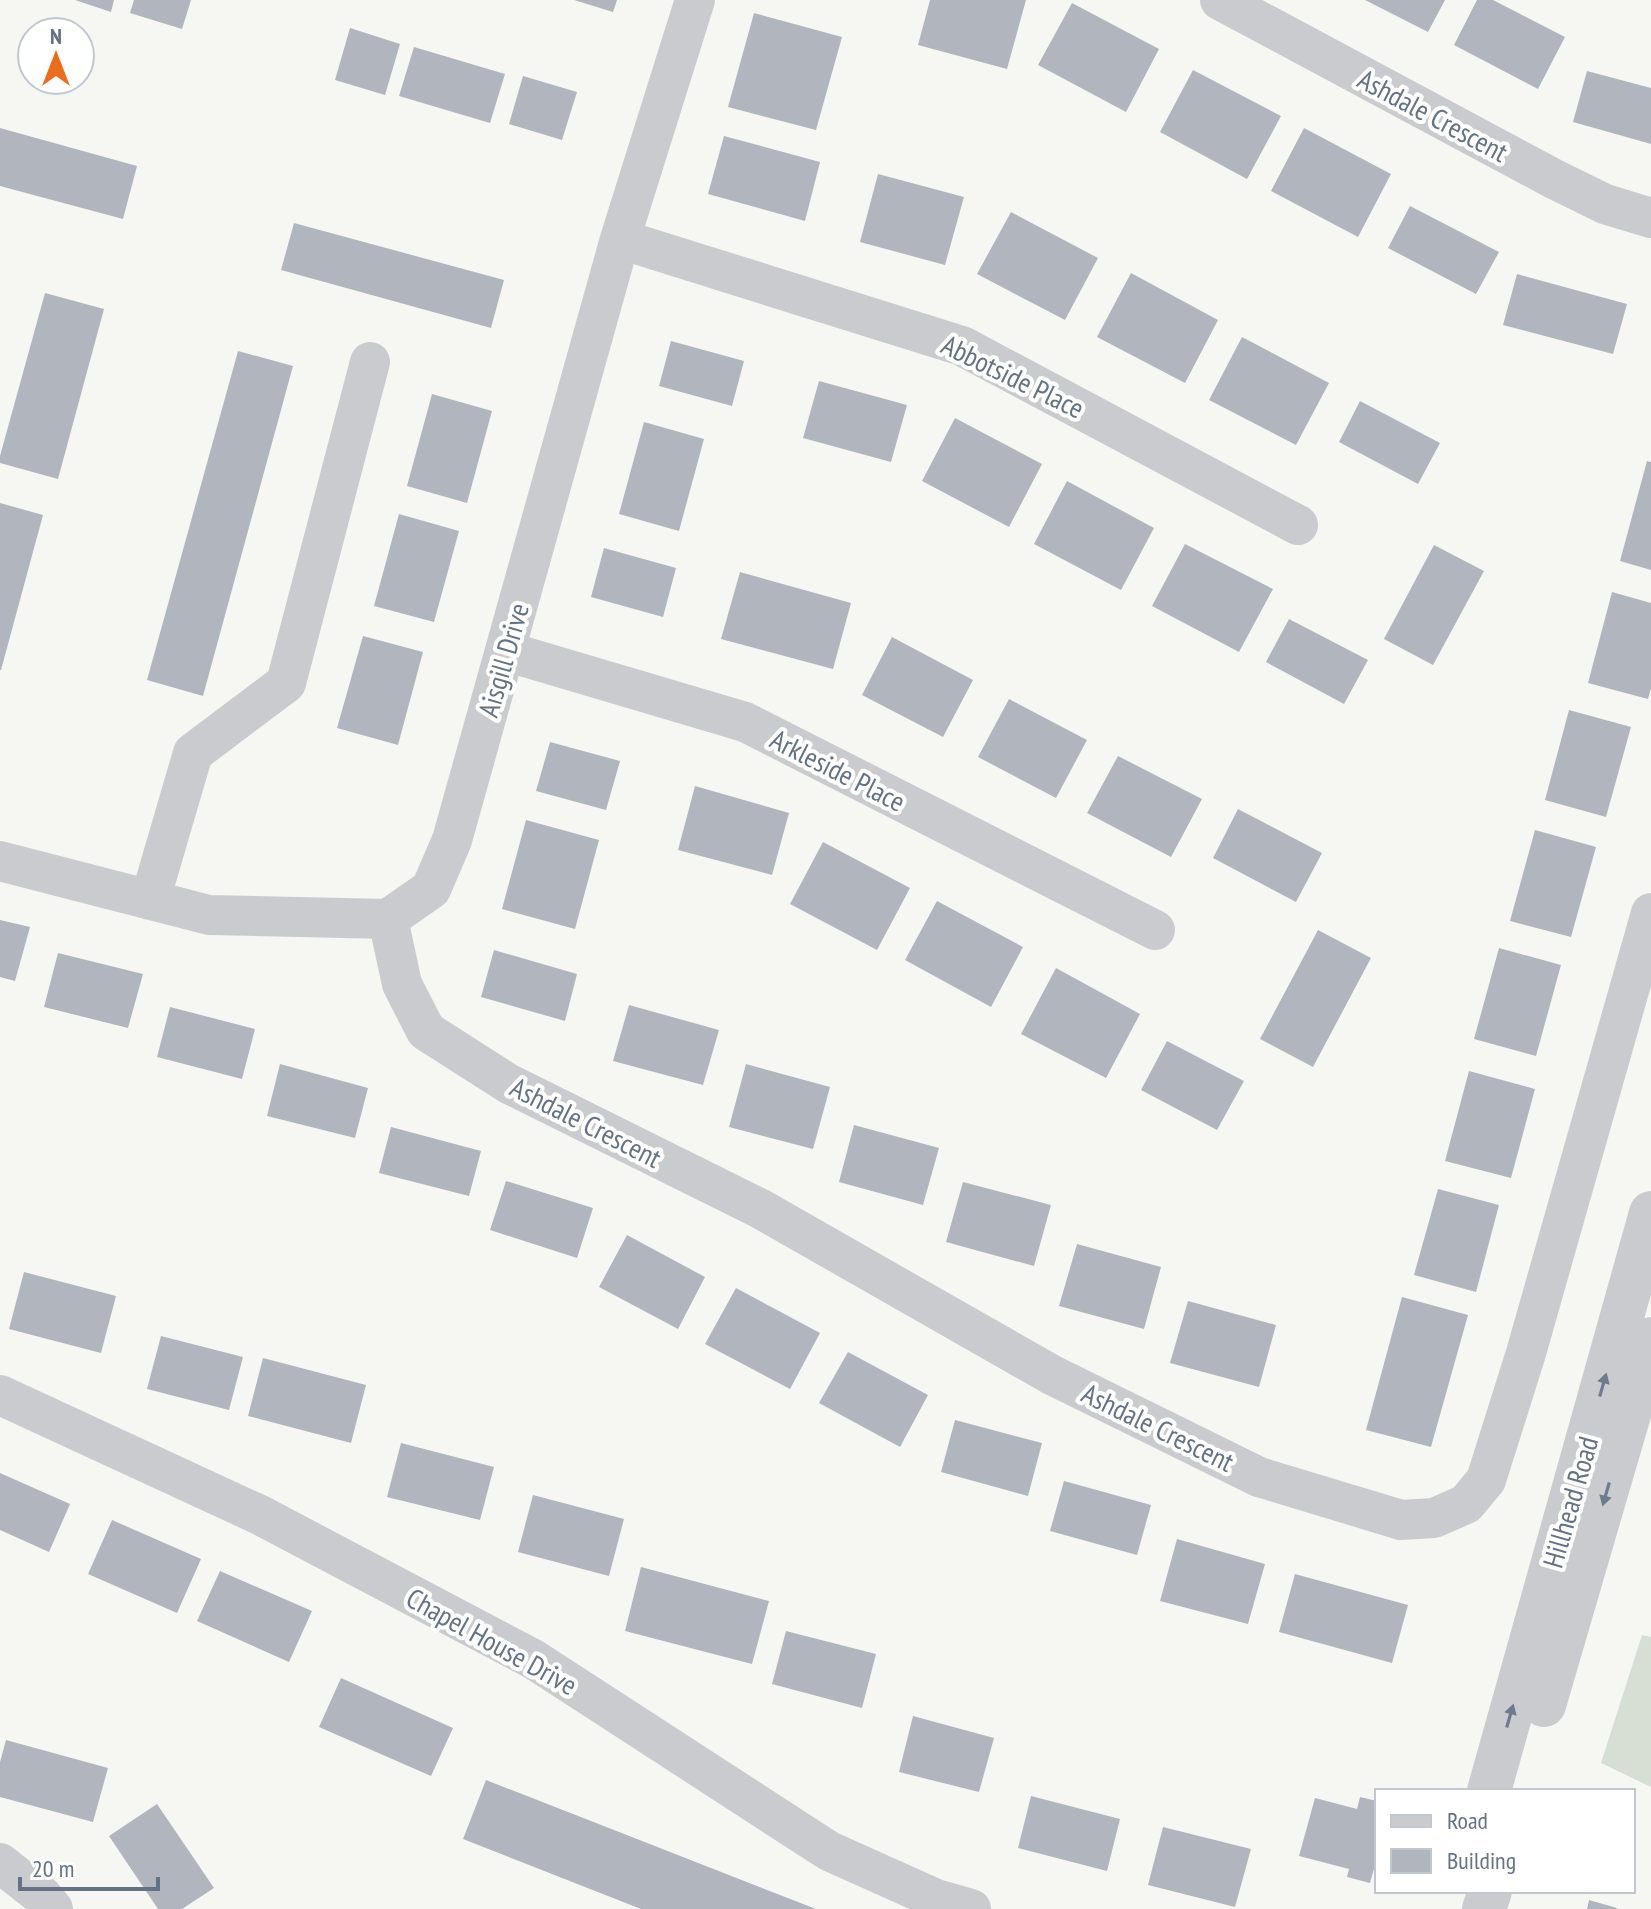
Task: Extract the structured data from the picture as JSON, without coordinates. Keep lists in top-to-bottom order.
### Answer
{
  "streets": {
    "street": [
      "Ashdale Crescent",
      "Abbotside Place",
      "Aisgill Drive",
      "Arkleside Place",
      "Hillhead Road",
      "Chapel House Drive"
    ]
  },
  "crossings": [
    ["Ashdale Crescent", "Aisgill Drive"],
    ["Abbotside Place", "Aisgill Drive"],
    ["Aisgill Drive", "Arkleside Place"]
  ],
  "legend": ["Road", "Building"],
  "scale_bar": "20 m",
  "north": "top"
}
